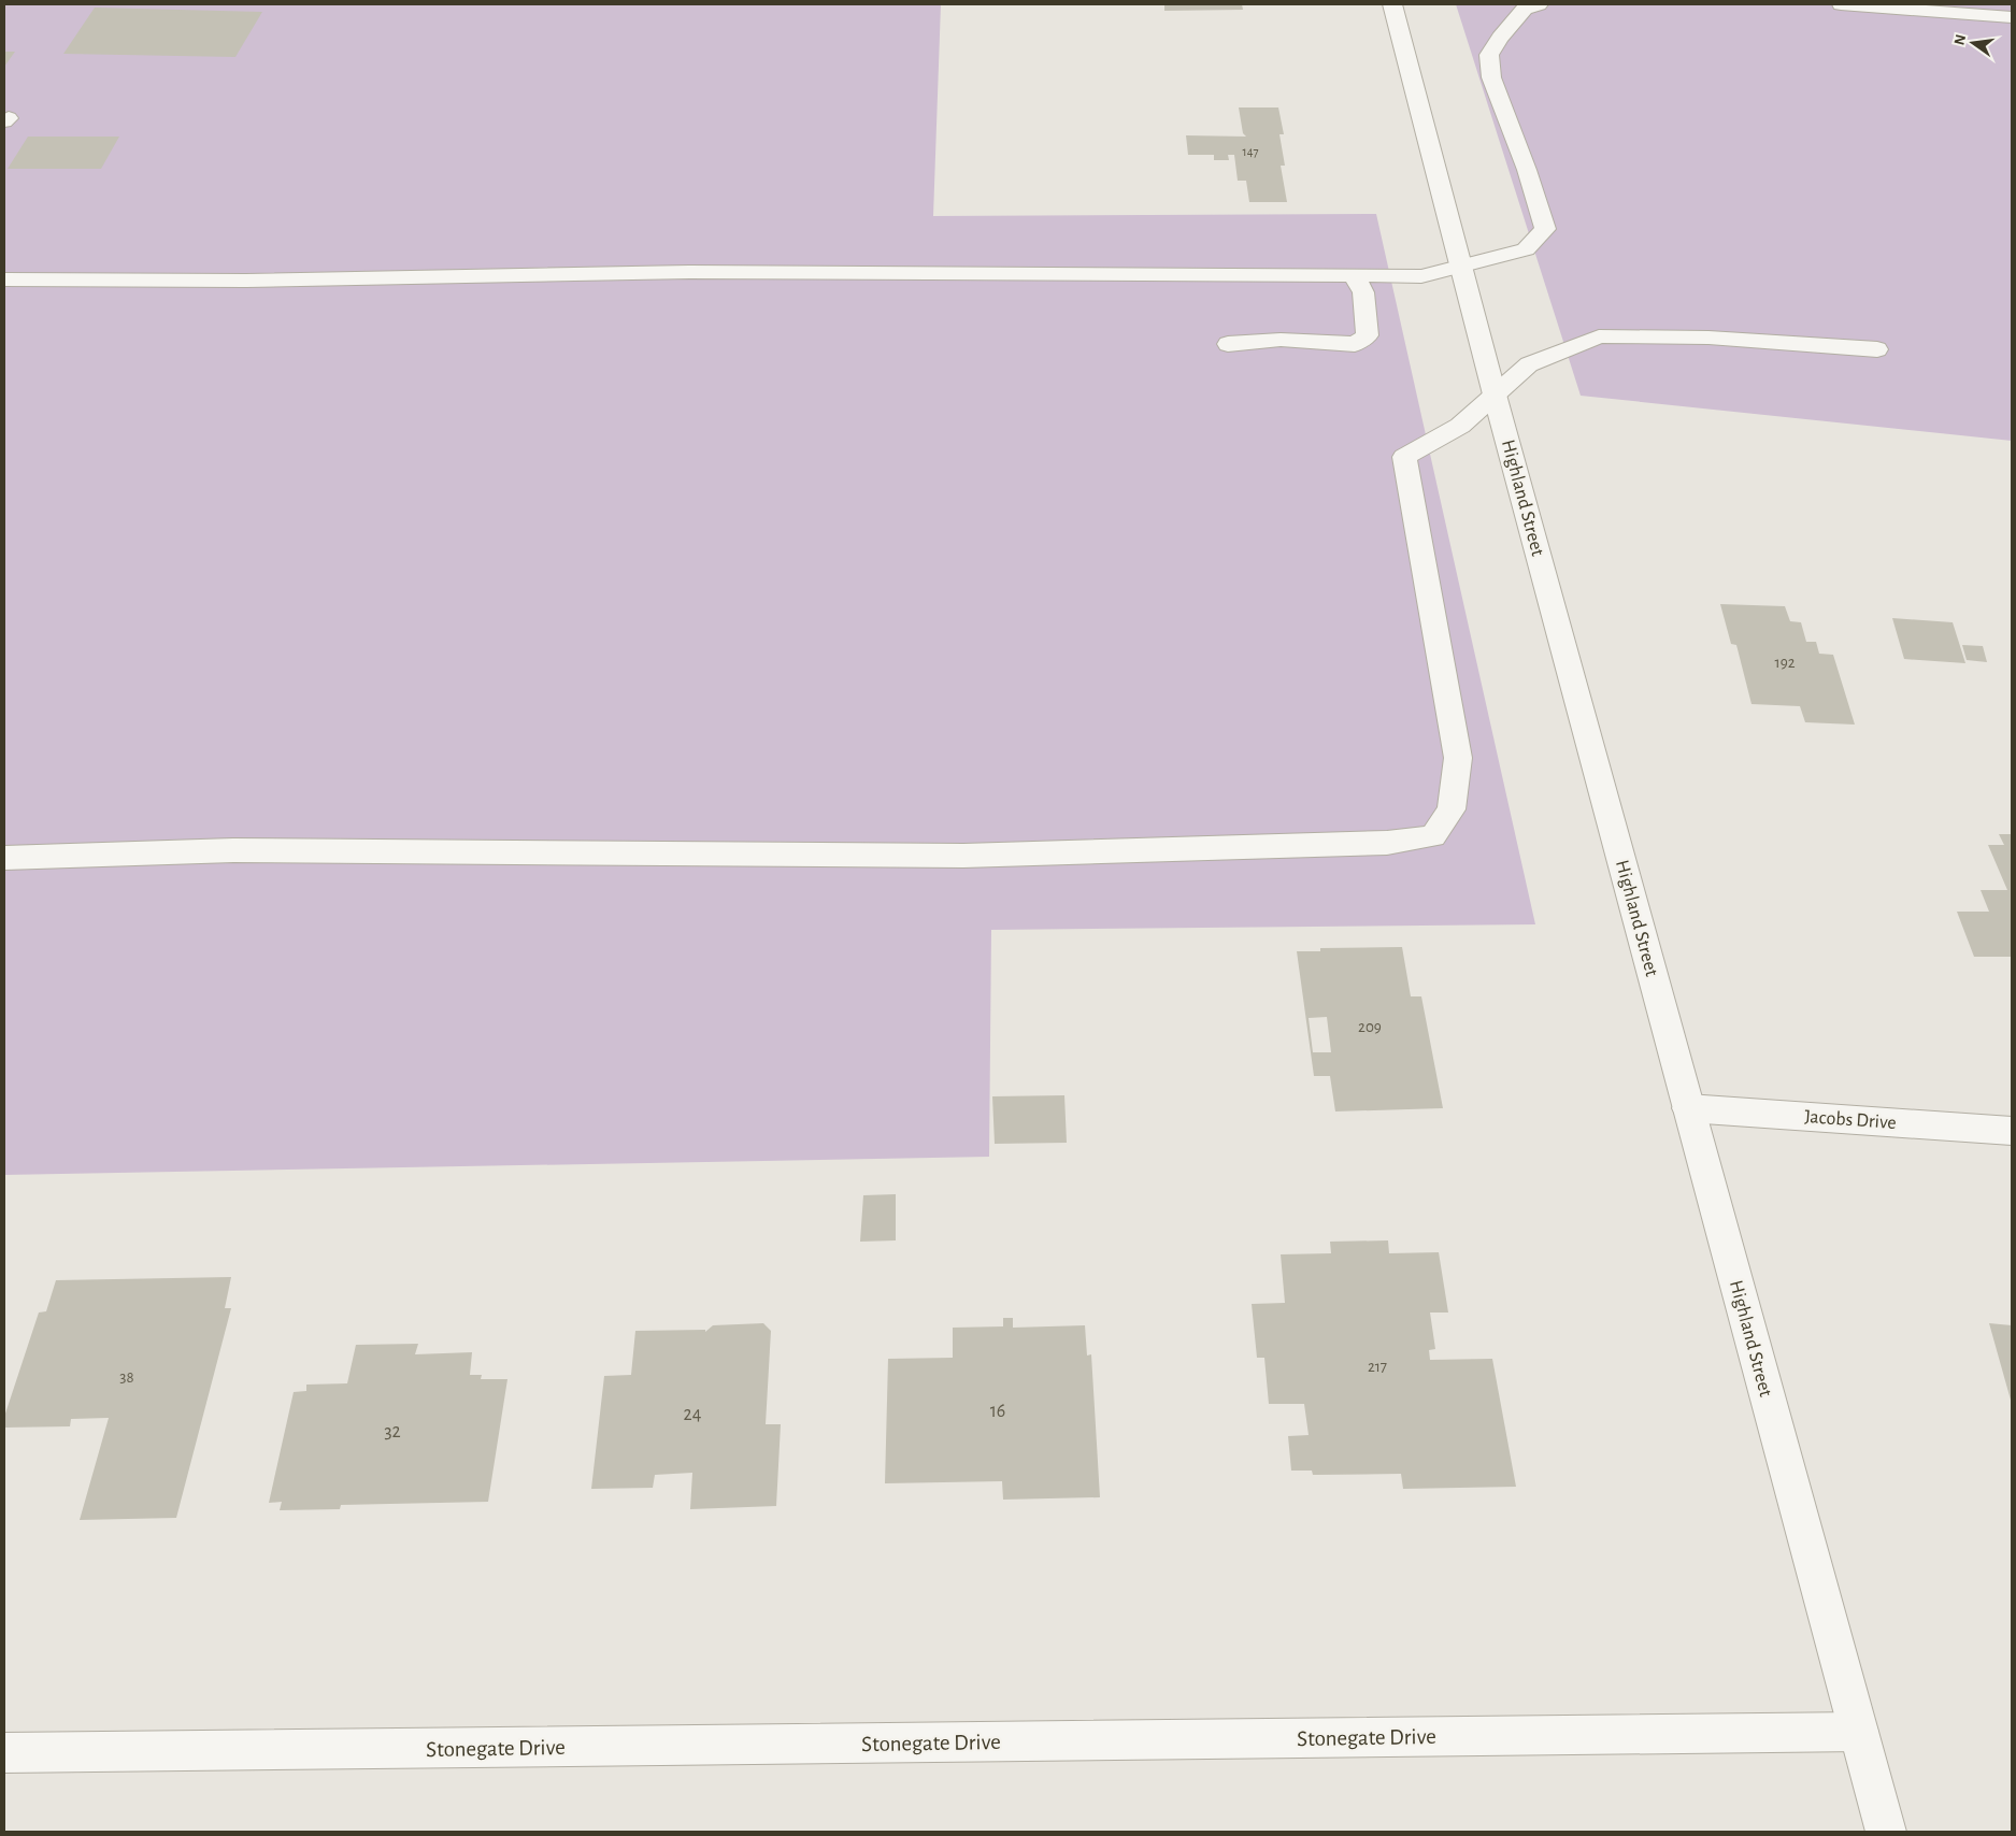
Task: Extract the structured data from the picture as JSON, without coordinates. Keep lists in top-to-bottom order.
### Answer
{
  "streets": {
    "street": ["Highland Street", "Jacobs Drive", "Stonegate Drive"]
  },
  "crossings": [
    ["Highland Street", "Jacobs Drive"],
    ["Highland Street", "Stonegate Drive"]
  ],
  "house_numbers": [
    "147",
    "192",
    "209",
    "217",
    "38",
    "16",
    "24",
    "32"
  ],
  "north": "left"
}
